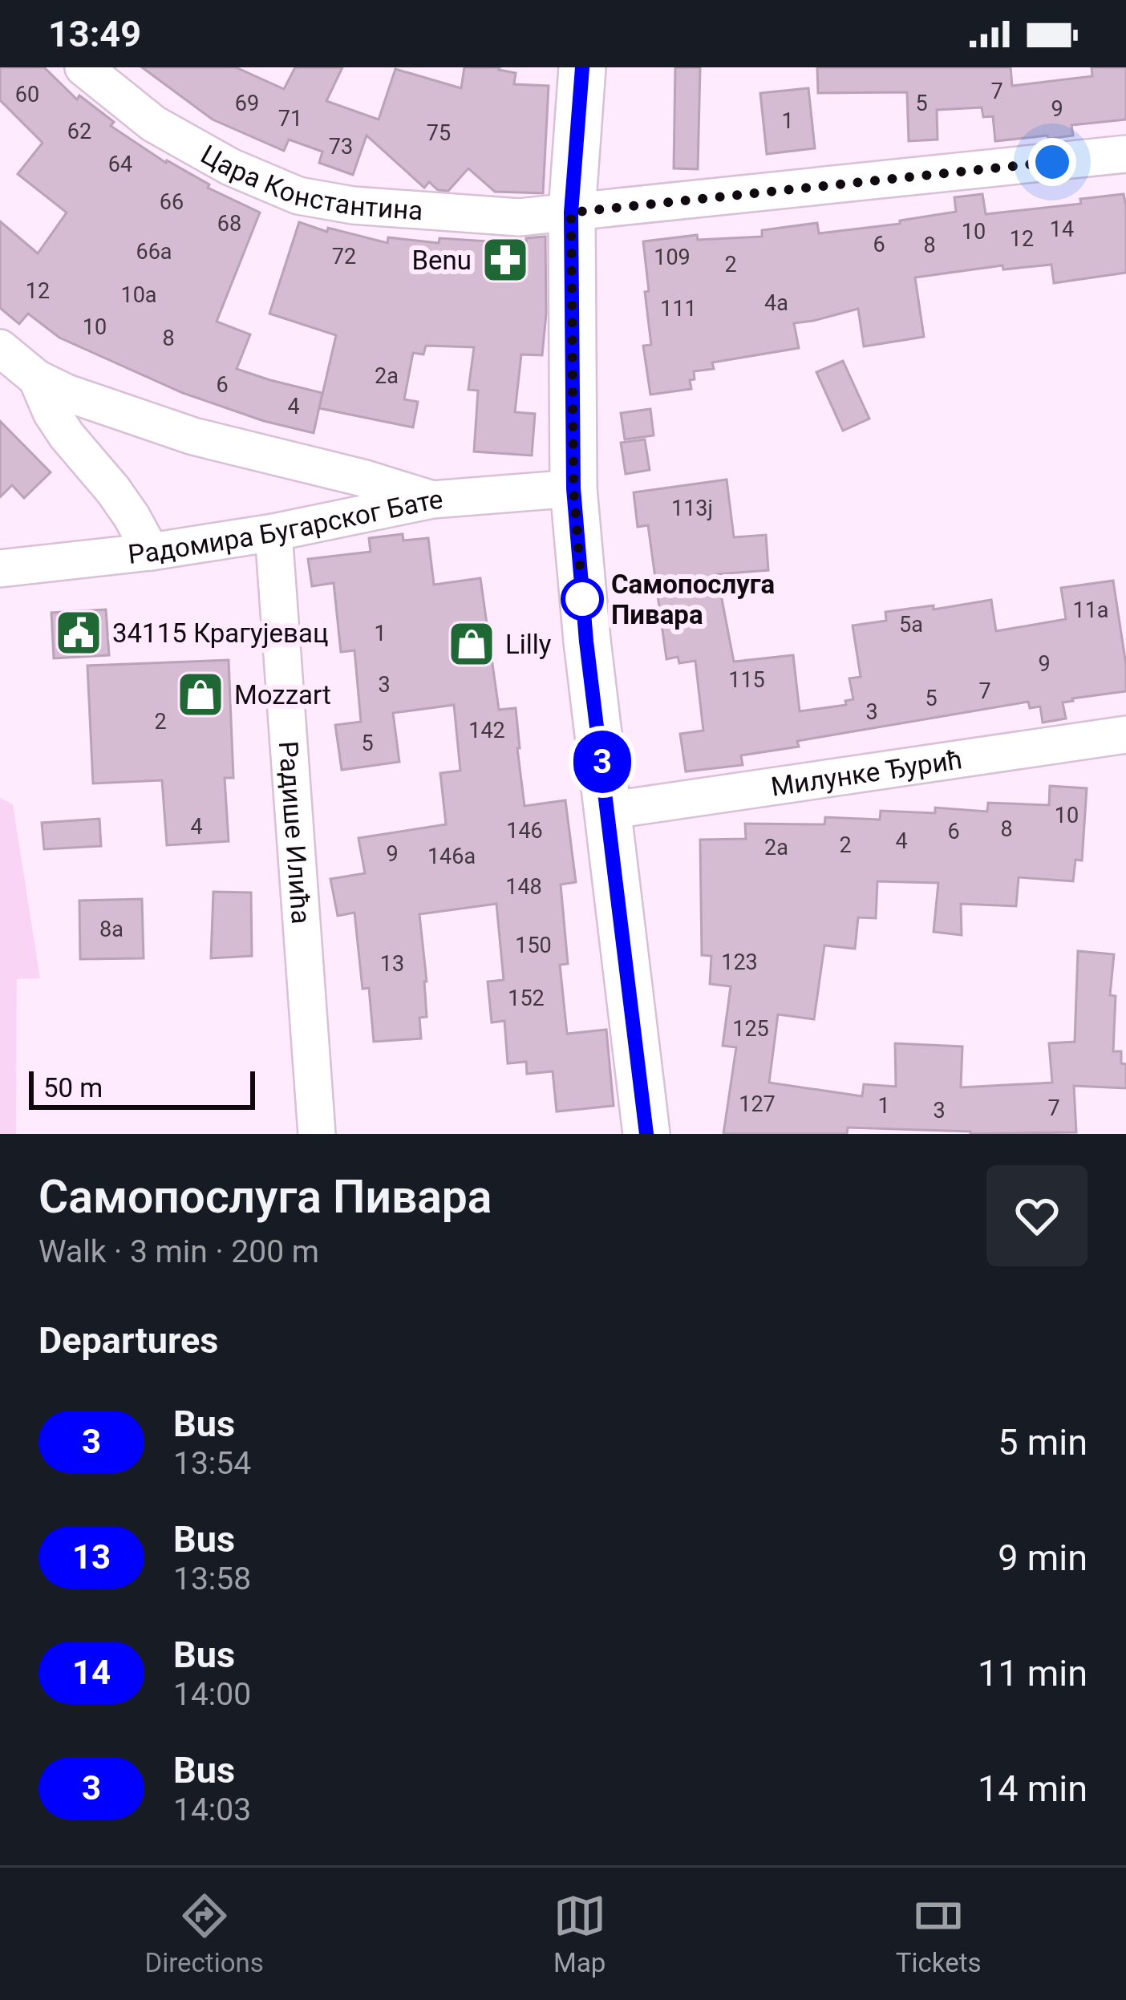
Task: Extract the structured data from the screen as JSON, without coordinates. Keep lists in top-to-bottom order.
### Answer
{
  "streets": {
    "street": [
      "Цара Константина",
      "Радомира Бугарског Бате",
      "Милунке Ђурић",
      "Радише Илића"
    ]
  },
  "crossings": [
    ["Радомира Бугарског Бате", "Радише Илића"]
  ],
  "places": {
    "pharmacy": ["Benu"],
    "other": ["Самопослуга Пивара"],
    "public building": ["34115 Крагујевац"],
    "shop": ["Lilly", "Mozzart"]
  },
  "lines": ["bus line 3"],
  "house_numbers": [
    "7",
    "60",
    "69",
    "5",
    "9",
    "71",
    "1",
    "62",
    "75",
    "73",
    "64",
    "66",
    "68",
    "14",
    "10",
    "12",
    "6",
    "8",
    "66a",
    "72",
    "109",
    "2",
    "12",
    "10a",
    "4a",
    "111",
    "10",
    "8",
    "2a",
    "6",
    "4",
    "113j",
    "11a",
    "5a",
    "1",
    "9",
    "115",
    "3",
    "7",
    "5",
    "3",
    "2",
    "142",
    "5",
    "10",
    "4",
    "8",
    "146",
    "6",
    "4",
    "2",
    "2a",
    "9",
    "146a",
    "148",
    "8a",
    "150",
    "123",
    "13",
    "152",
    "125",
    "127",
    "1",
    "7",
    "3"
  ],
  "scale_bar": "50 m",
  "page": {
    "status": "13:49",
    "on_map": "3",
    "scale": "50 m",
    "heading": [
      ["Самопослуга Пивара", "Walk · 3 min · 200 m"],
      "Departures"
    ],
    "list": [
      {
        "mark": "3",
        "name": "Bus",
        "note": "13:54",
        "value": "5 min"
      },
      {
        "mark": "13",
        "name": "Bus",
        "note": "13:58",
        "value": "9 min"
      },
      {
        "mark": "14",
        "name": "Bus",
        "note": "14:00",
        "value": "11 min"
      },
      {
        "mark": "3",
        "name": "Bus",
        "note": "14:03",
        "value": "14 min"
      }
    ],
    "tabs": ["Directions", "Map", "Tickets"]
  }
}
